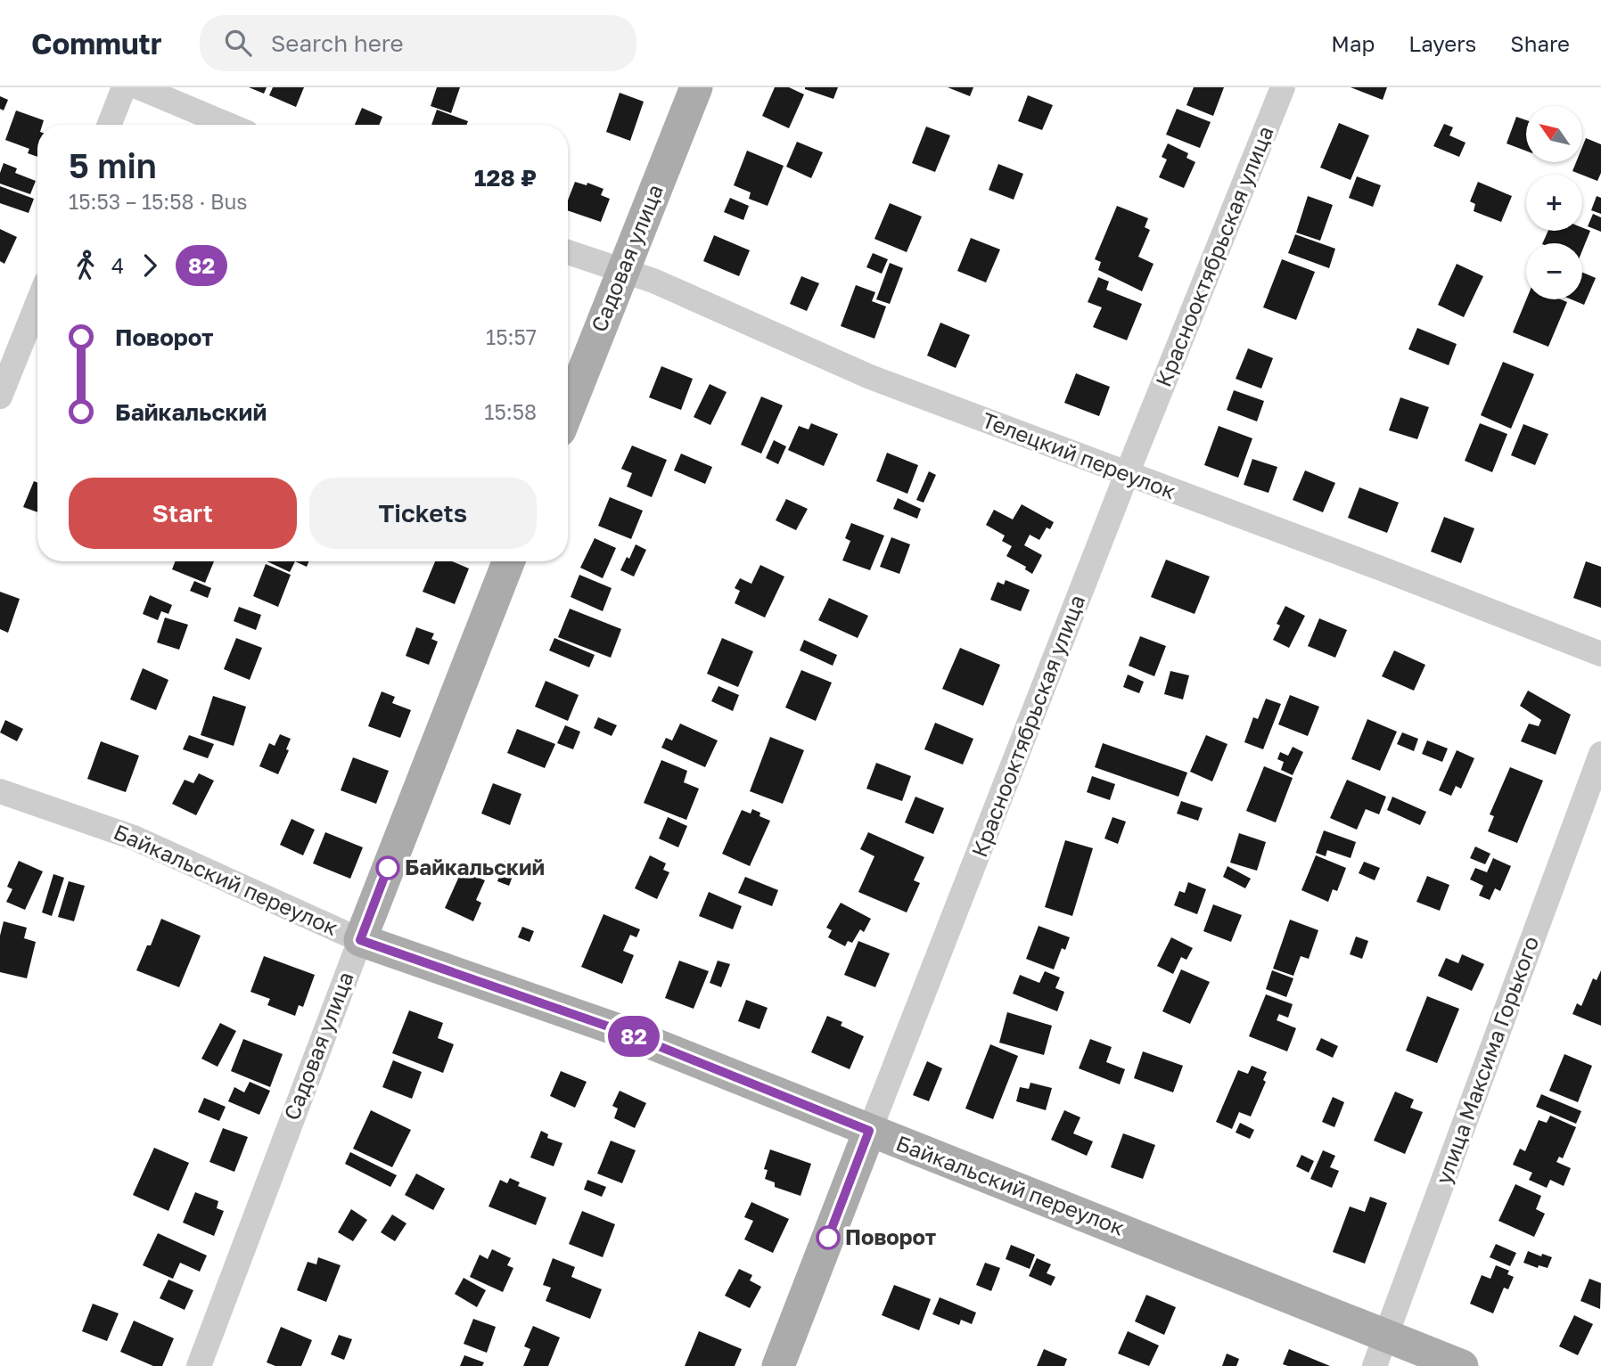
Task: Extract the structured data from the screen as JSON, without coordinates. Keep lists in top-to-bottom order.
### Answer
{
  "streets": {
    "main road": ["Краснооктябрьская улица", "Садовая улица", "Байкальский переулок"],
    "street": ["Телецкий переулок", "улица Максима Горького"]
  },
  "crossings": [
    ["Краснооктябрьская улица", "Телецкий переулок"],
    ["Краснооктябрьская улица", "Байкальский переулок"],
    ["Садовая улица", "Телецкий переулок"],
    ["Садовая улица", "Байкальский переулок"],
    ["Байкальский переулок", "улица Максима Горького"]
  ],
  "places": ["Байкальский", "Поворот"],
  "lines": ["bus line 82"],
  "north": "top left",
  "page": {
    "header": "Commutr",
    "search": "Search here",
    "nav": ["Map", "Layers", "Share"],
    "on_map": "82",
    "map_buttons": ["+", "−"],
    "heading": ["5 min", "15:53 – 15:58 · Bus", "128 ₽"],
    "legs": ["4", "82"],
    "list": [
      {
        "name": "Поворот",
        "value": "15:57"
      },
      {
        "name": "Байкальский",
        "value": "15:58"
      }
    ],
    "buttons": ["Start", "Tickets"]
  }
}
